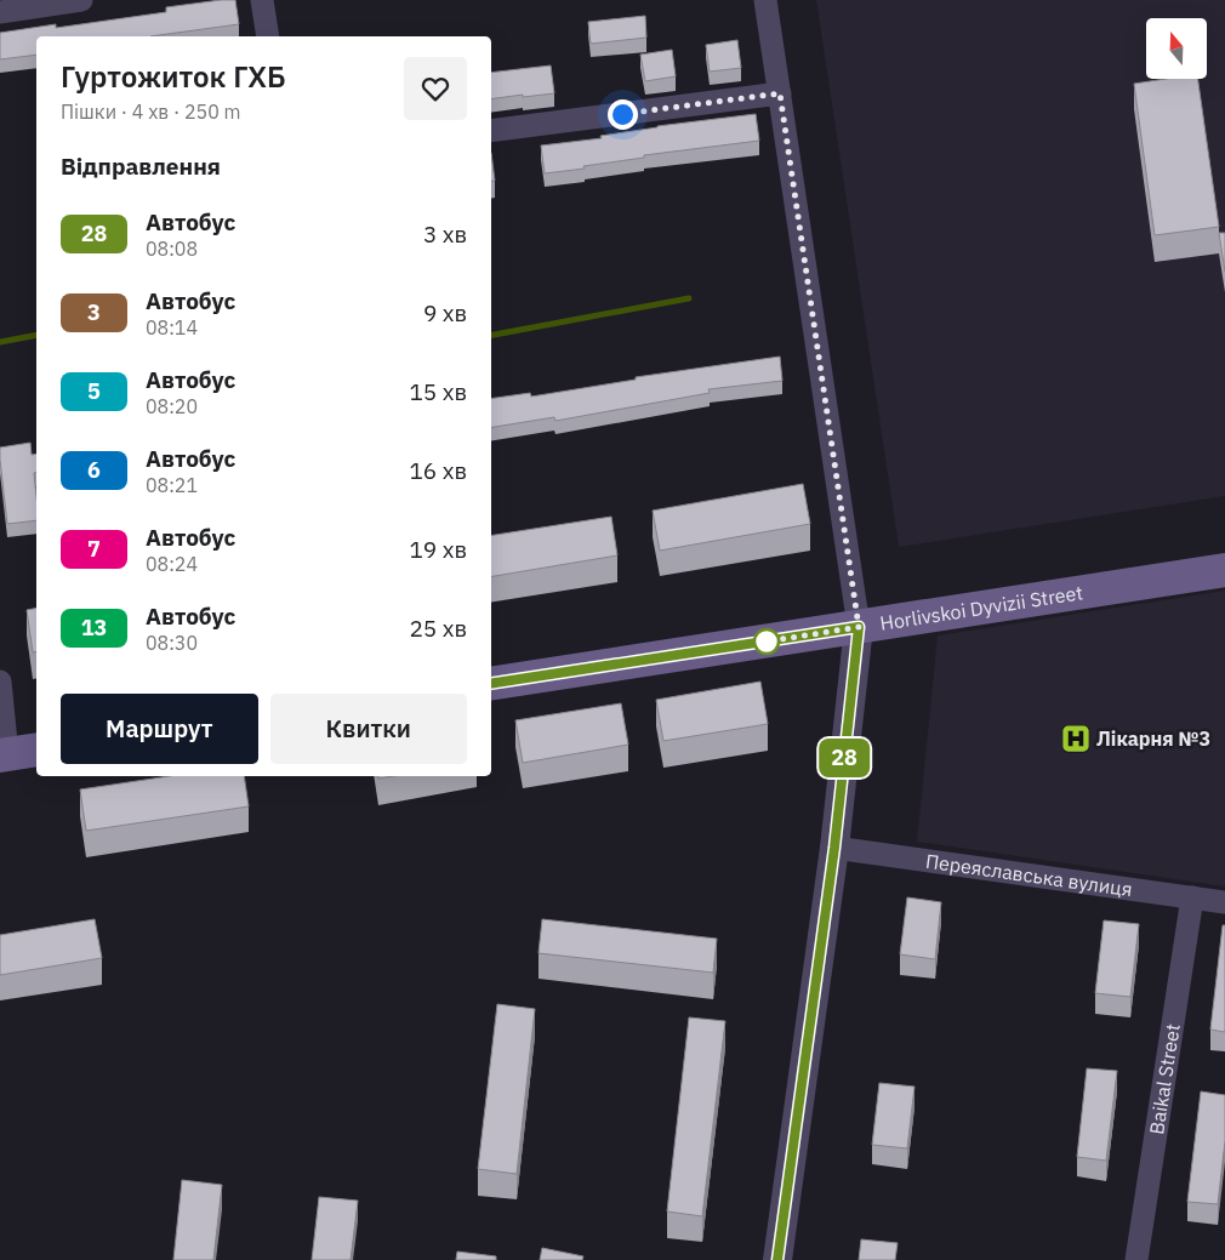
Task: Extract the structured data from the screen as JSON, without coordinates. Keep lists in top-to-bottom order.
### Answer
{
  "streets": {
    "main road": ["Horlivskoi Dyvizii Street"],
    "street": ["Переяславська вулиця", "Baikal Street"]
  },
  "crossings": [
    ["Переяславська вулиця", "Baikal Street"]
  ],
  "places": {
    "hospital": ["Лікарня №3"]
  },
  "lines": ["bus line 28"],
  "north": "top",
  "page": {
    "on_map": "28",
    "heading": [
      ["Гуртожиток ГХБ", "Пішки · 4 хв · 250 m"],
      "Відправлення"
    ],
    "list": [
      {
        "mark": "28",
        "name": "Автобус",
        "note": "08:08",
        "value": "3 хв"
      },
      {
        "mark": "3",
        "name": "Автобус",
        "note": "08:14",
        "value": "9 хв"
      },
      {
        "mark": "5",
        "name": "Автобус",
        "note": "08:20",
        "value": "15 хв"
      },
      {
        "mark": "6",
        "name": "Автобус",
        "note": "08:21",
        "value": "16 хв"
      },
      {
        "mark": "7",
        "name": "Автобус",
        "note": "08:24",
        "value": "19 хв"
      },
      {
        "mark": "13",
        "name": "Автобус",
        "note": "08:30",
        "value": "25 хв"
      }
    ],
    "buttons": ["Маршрут", "Квитки"]
  }
}
